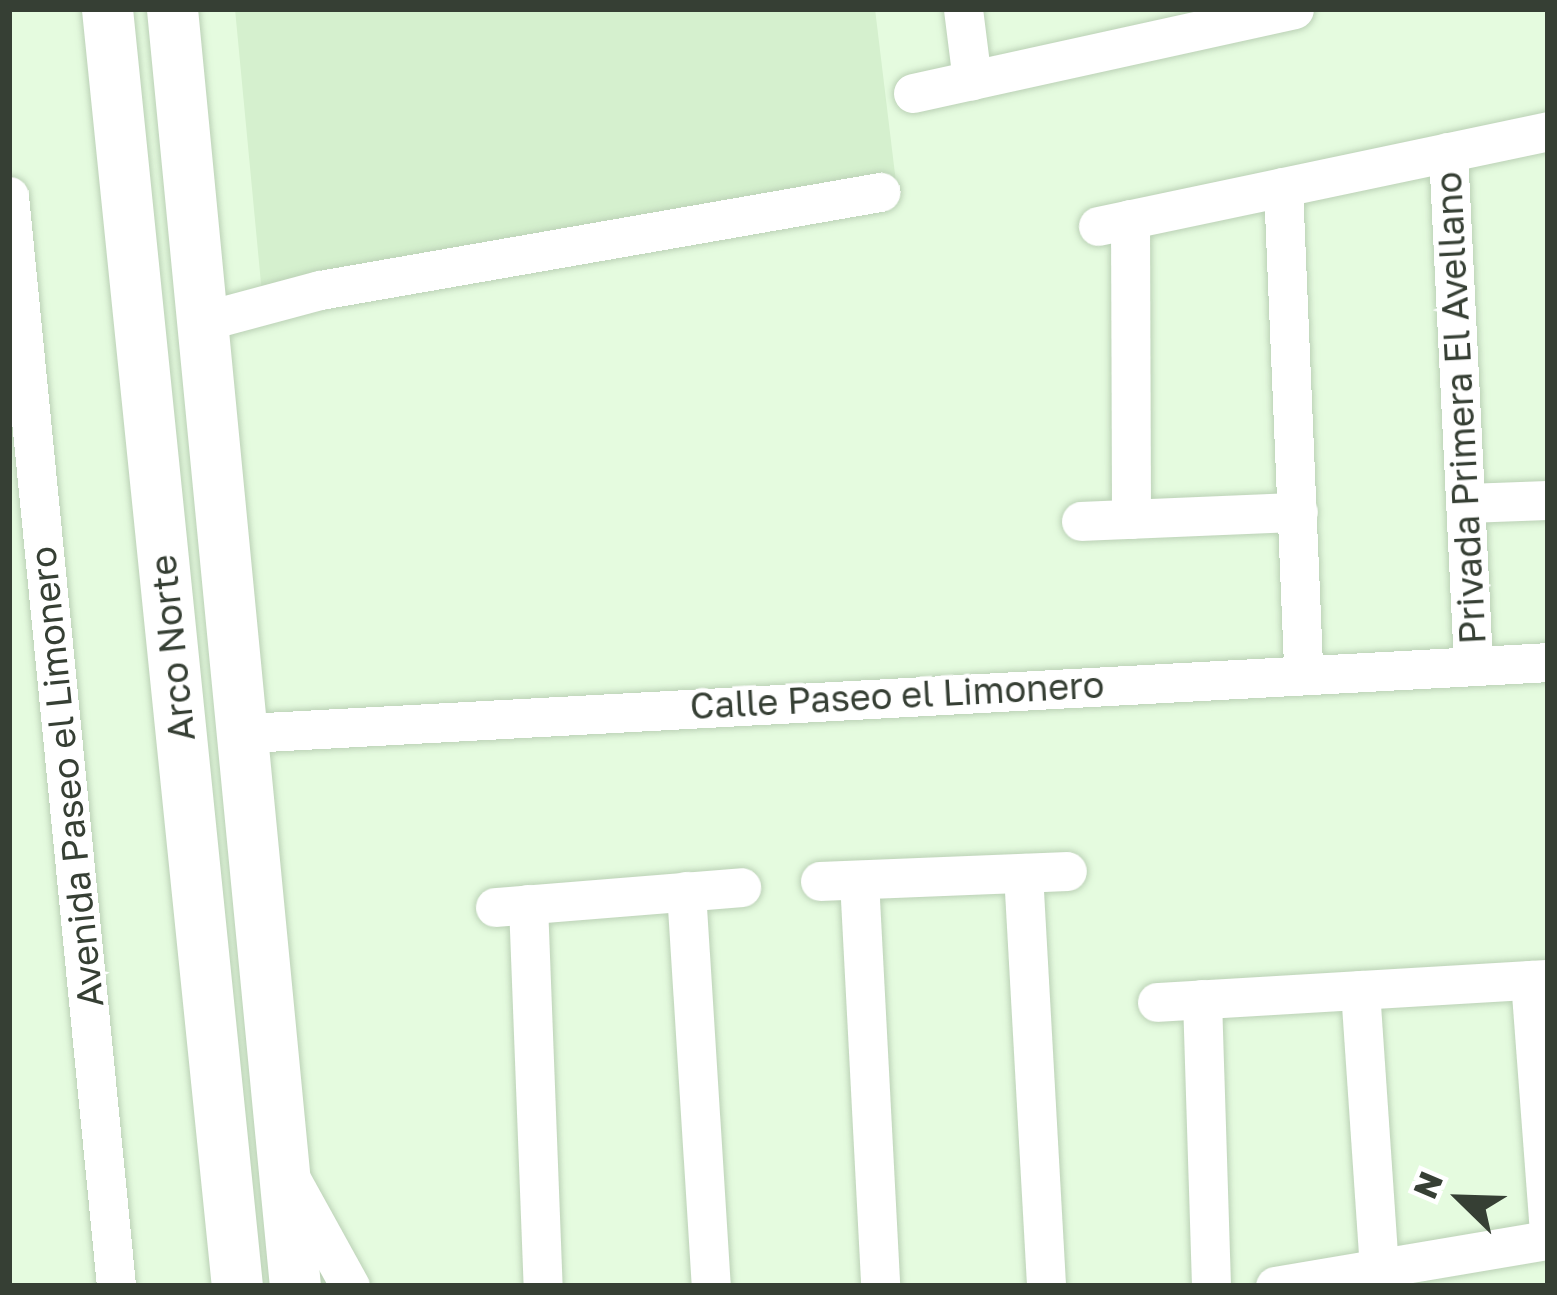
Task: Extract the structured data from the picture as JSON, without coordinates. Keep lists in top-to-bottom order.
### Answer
{
  "streets": {
    "main road": ["Arco Norte"],
    "street": ["Privada Primera El Avellano", "Calle Paseo el Limonero", "Avenida Paseo el Limonero"]
  },
  "crossings": [
    ["Privada Primera El Avellano", "Calle Paseo el Limonero"],
    ["Arco Norte", "Calle Paseo el Limonero"]
  ],
  "north": "top left"
}
